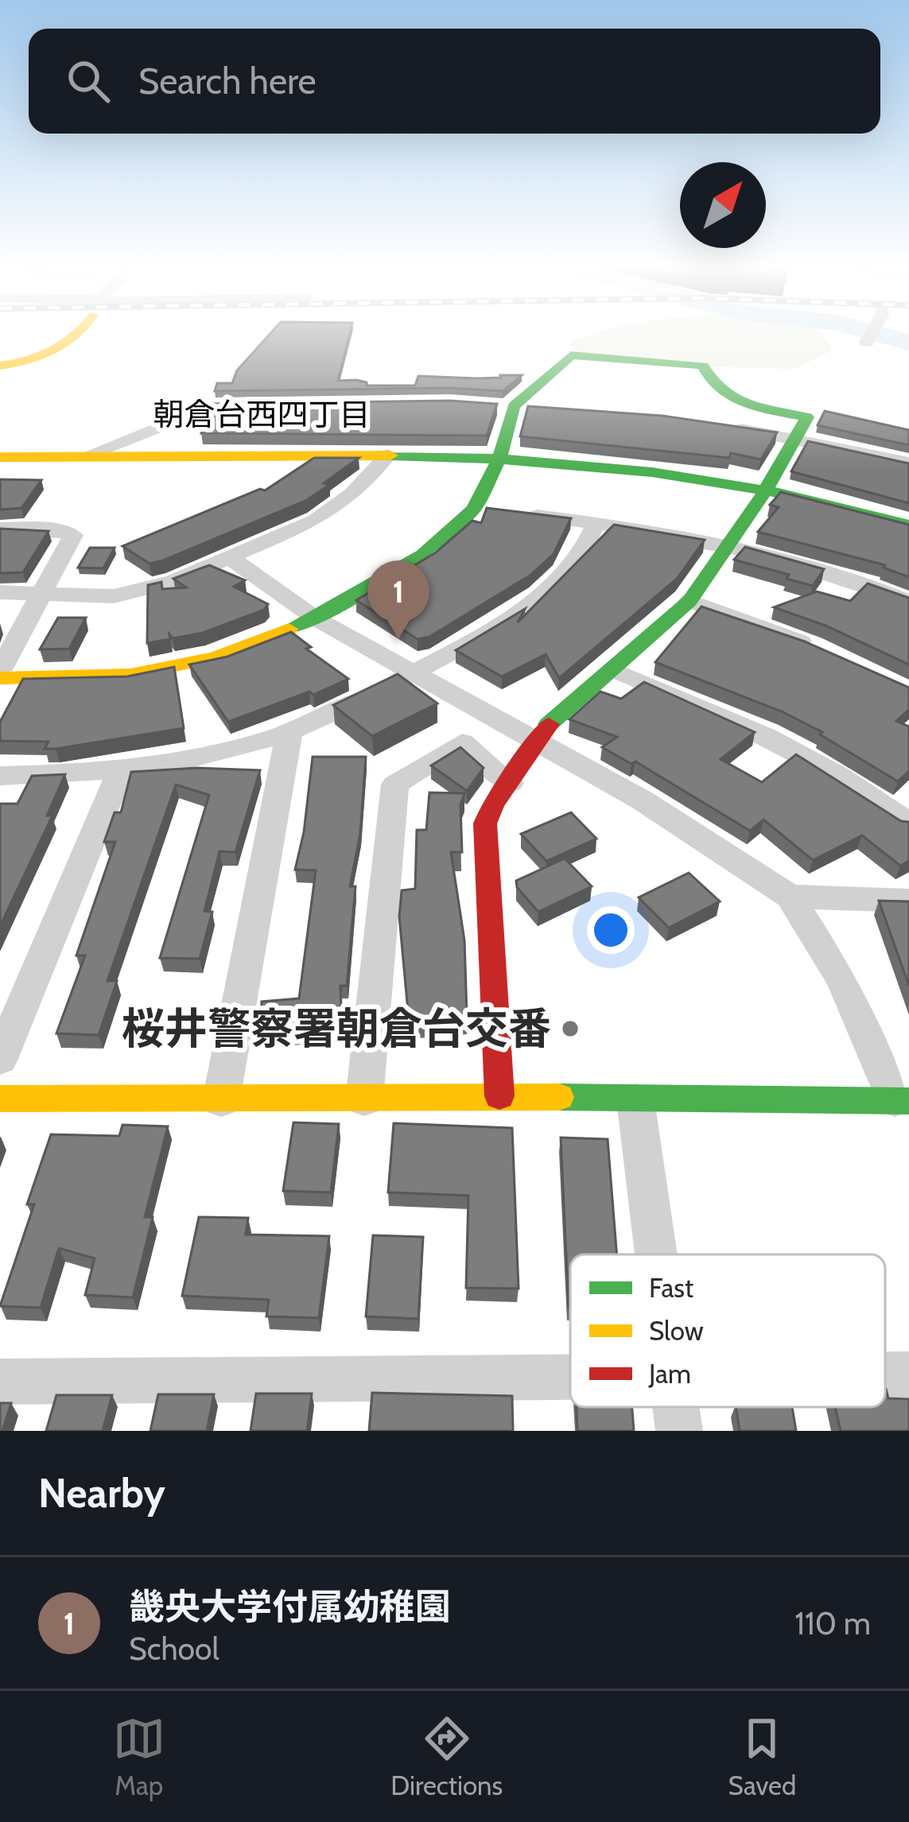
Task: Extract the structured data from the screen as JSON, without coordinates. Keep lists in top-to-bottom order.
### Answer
{
  "districts": ["朝倉台西四丁目"],
  "places": ["桜井警察署朝倉台交番"],
  "legend": ["Fast", "Slow", "Jam"],
  "north": "top right",
  "page": {
    "search": "Search here",
    "pins": "1",
    "heading": "Nearby",
    "list": [
      {
        "mark": "1",
        "name": "畿央大学付属幼稚園",
        "note": "School",
        "value": "110 m"
      }
    ],
    "nav": ["Map", "Directions", "Saved"]
  }
}
